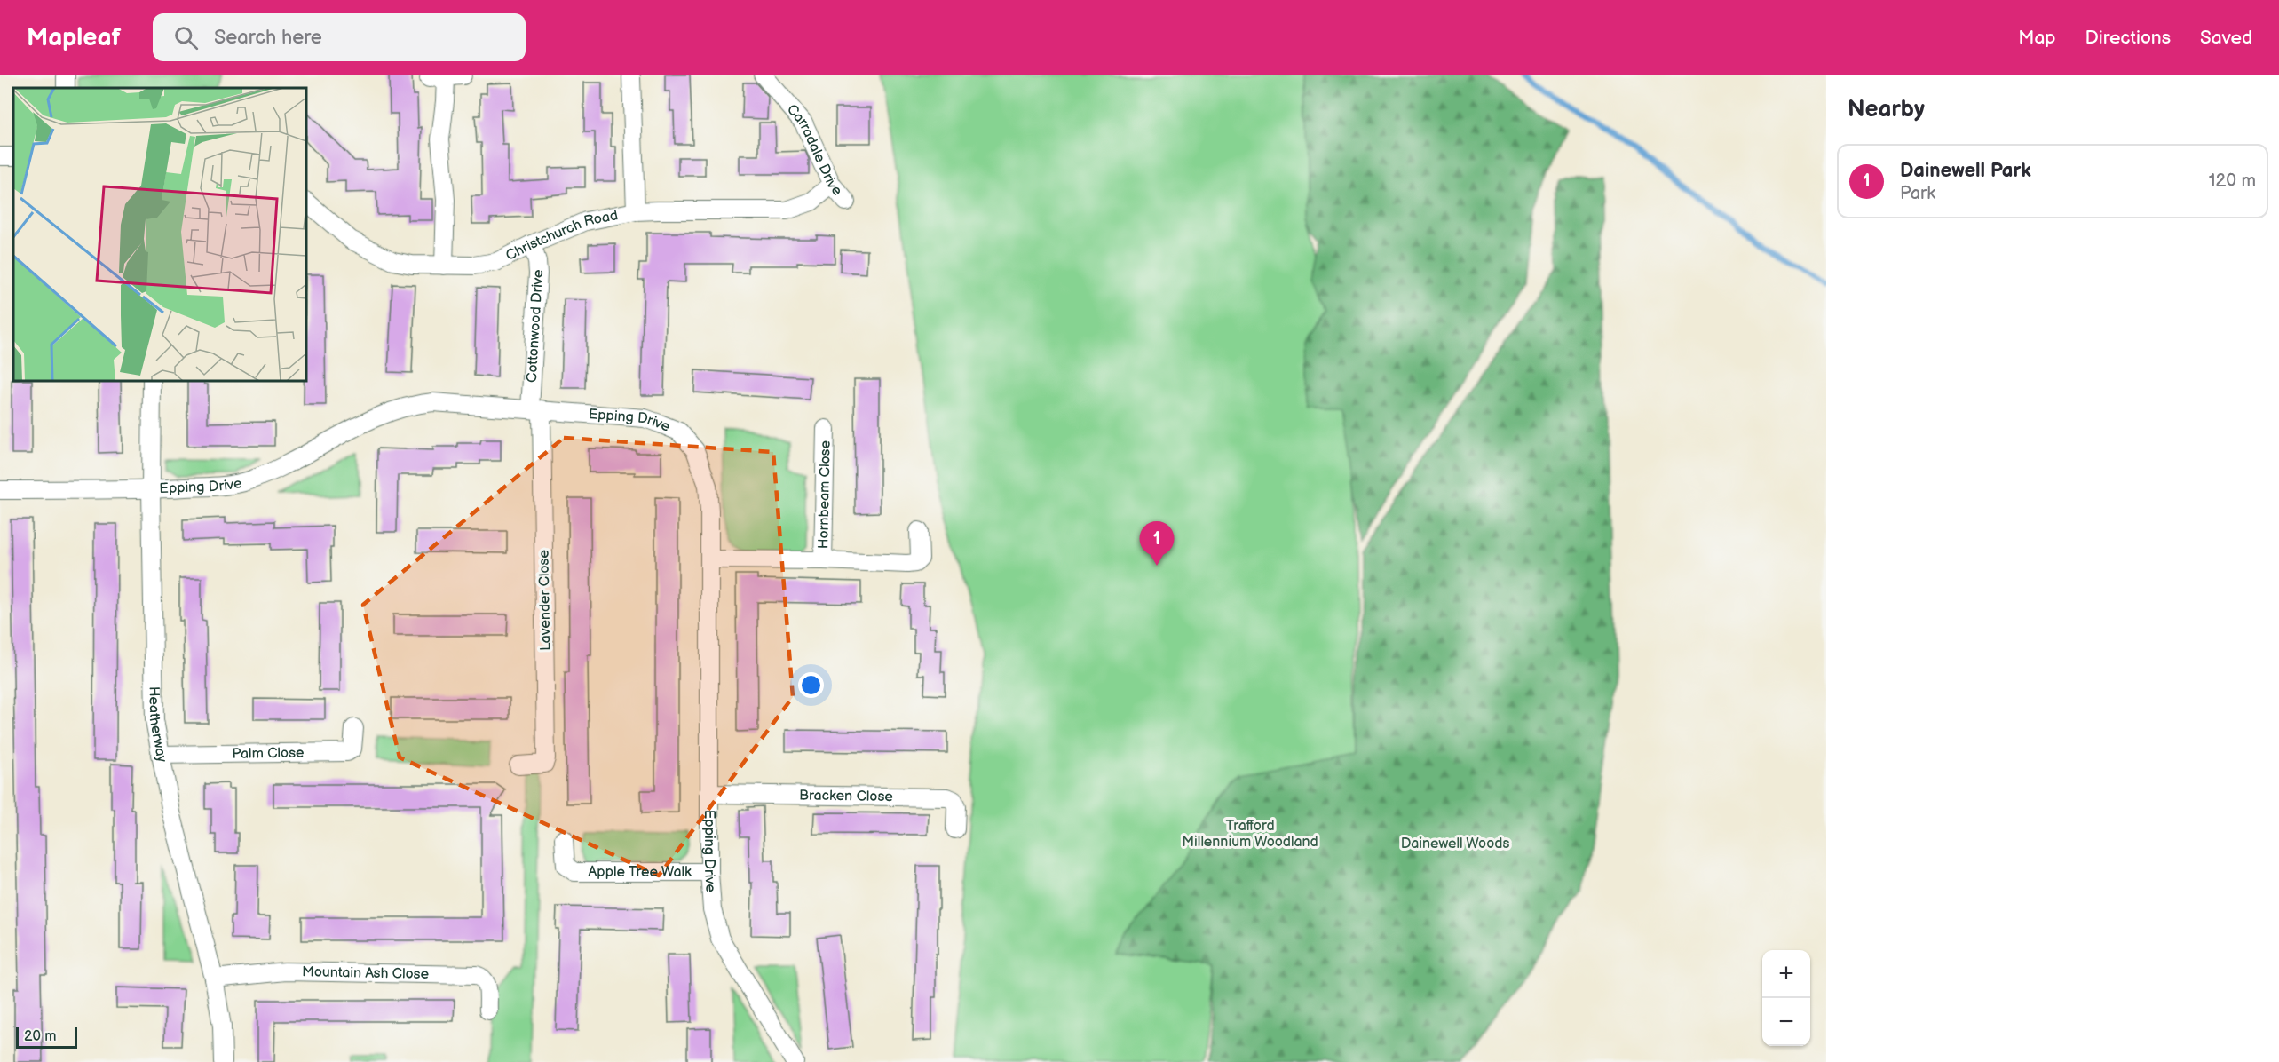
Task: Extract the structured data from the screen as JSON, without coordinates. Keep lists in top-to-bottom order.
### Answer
{
  "streets": {
    "street": [
      "Carradale Drive",
      "Christchurch Road",
      "Cottonwood Drive",
      "Epping Drive",
      "Hornbeam Close",
      "Lavender Close",
      "Heatherway",
      "Palm Close",
      "Bracken Close",
      "Apple Tree Walk",
      "Mountain Ash Close"
    ]
  },
  "crossings": [
    ["Carradale Drive", "Christchurch Road"],
    ["Christchurch Road", "Cottonwood Drive"],
    ["Cottonwood Drive", "Epping Drive"],
    ["Cottonwood Drive", "Lavender Close"],
    ["Epping Drive", "Hornbeam Close"],
    ["Epping Drive", "Lavender Close"],
    ["Epping Drive", "Heatherway"],
    ["Epping Drive", "Bracken Close"],
    ["Epping Drive", "Apple Tree Walk"],
    ["Heatherway", "Palm Close"],
    ["Heatherway", "Mountain Ash Close"]
  ],
  "parks": ["Trafford Millennium Woodland", "Dainewell Woods"],
  "scale_bar": "20 m",
  "page": {
    "header": "Mapleaf",
    "search": "Search here",
    "nav": ["Map", "Directions", "Saved"],
    "heading": "Nearby",
    "list": [
      {
        "mark": "1",
        "name": "Dainewell Park",
        "note": "Park",
        "value": "120 m"
      }
    ],
    "pins": "1",
    "map_buttons": ["+", "−"],
    "scale": "20 m"
  }
}
